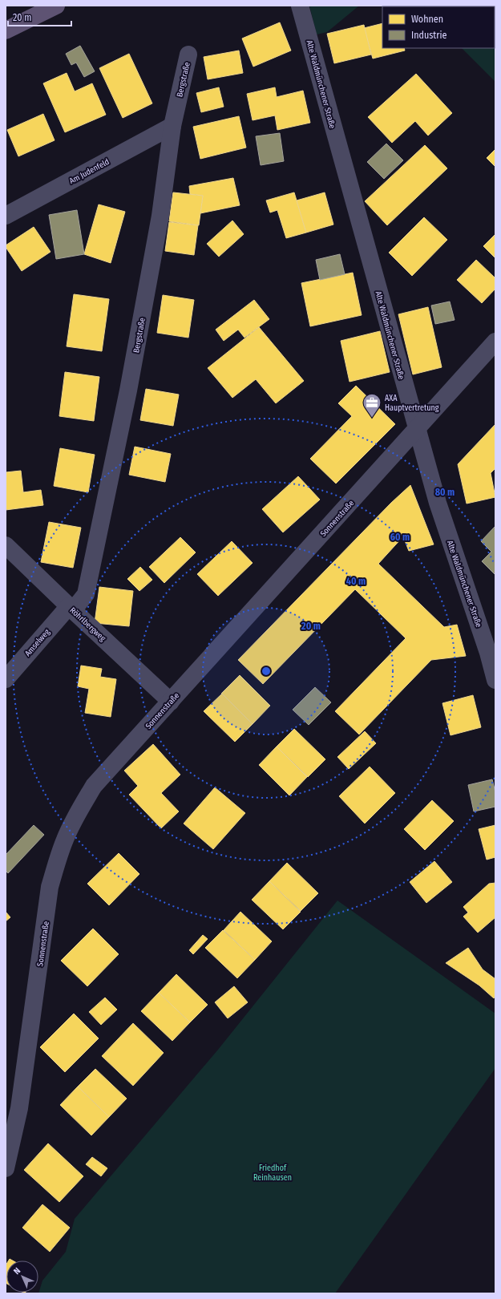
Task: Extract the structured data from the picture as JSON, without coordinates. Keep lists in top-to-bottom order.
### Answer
{
  "streets": {
    "street": [
      "Bergstraße",
      "Alte Waldmünchener Straße",
      "Am Judenfeld",
      "Sonnenstraße",
      "Röhrlbergweg",
      "Amselweg"
    ]
  },
  "crossings": [
    ["Bergstraße", "Am Judenfeld"],
    ["Bergstraße", "Röhrlbergweg"],
    ["Bergstraße", "Amselweg"],
    ["Alte Waldmünchener Straße", "Sonnenstraße"],
    ["Sonnenstraße", "Röhrlbergweg"],
    ["Röhrlbergweg", "Amselweg"]
  ],
  "parks": ["Friedhof Reinhausen"],
  "places": {
    "office": ["AXA Hauptvertretung"]
  },
  "legend": ["Wohnen", "Industrie"],
  "scale_bar": "20 m",
  "north": "top left",
  "rings": [
    "80 m",
    "60 m",
    "40 m",
    "20 m"
  ]
}
